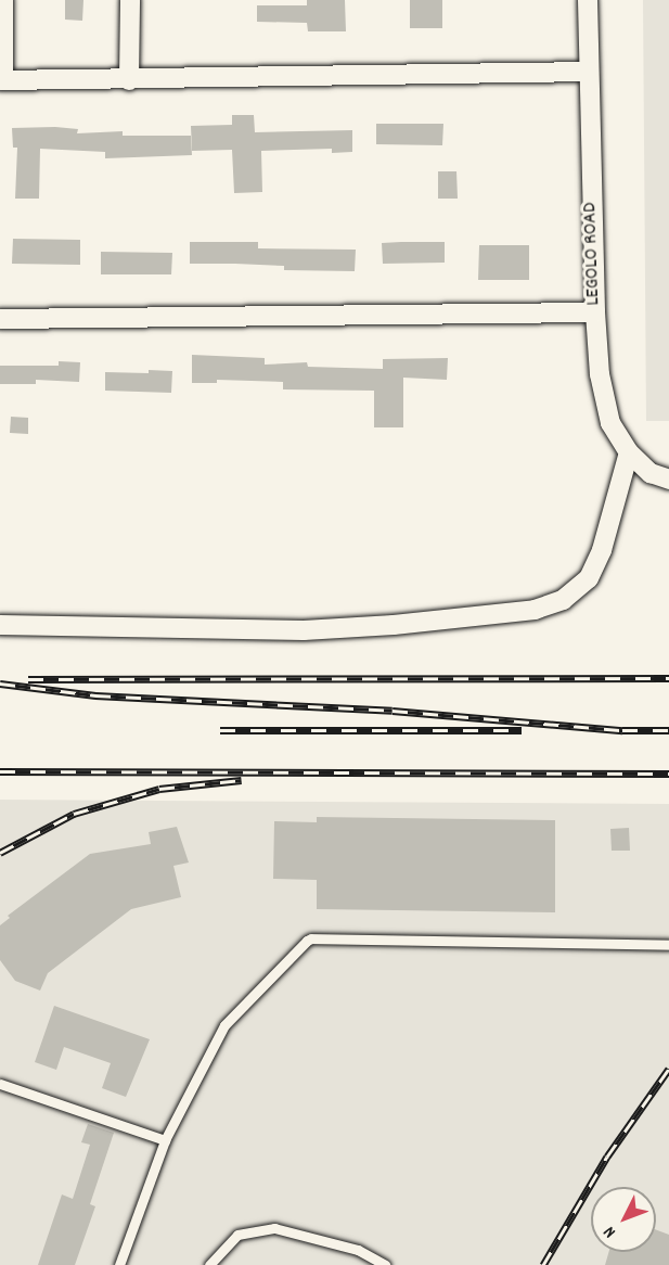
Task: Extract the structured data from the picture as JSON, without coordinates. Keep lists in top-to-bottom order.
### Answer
{
  "streets": {
    "street": ["LEGOLO ROAD"]
  },
  "north": "bottom left"
}
